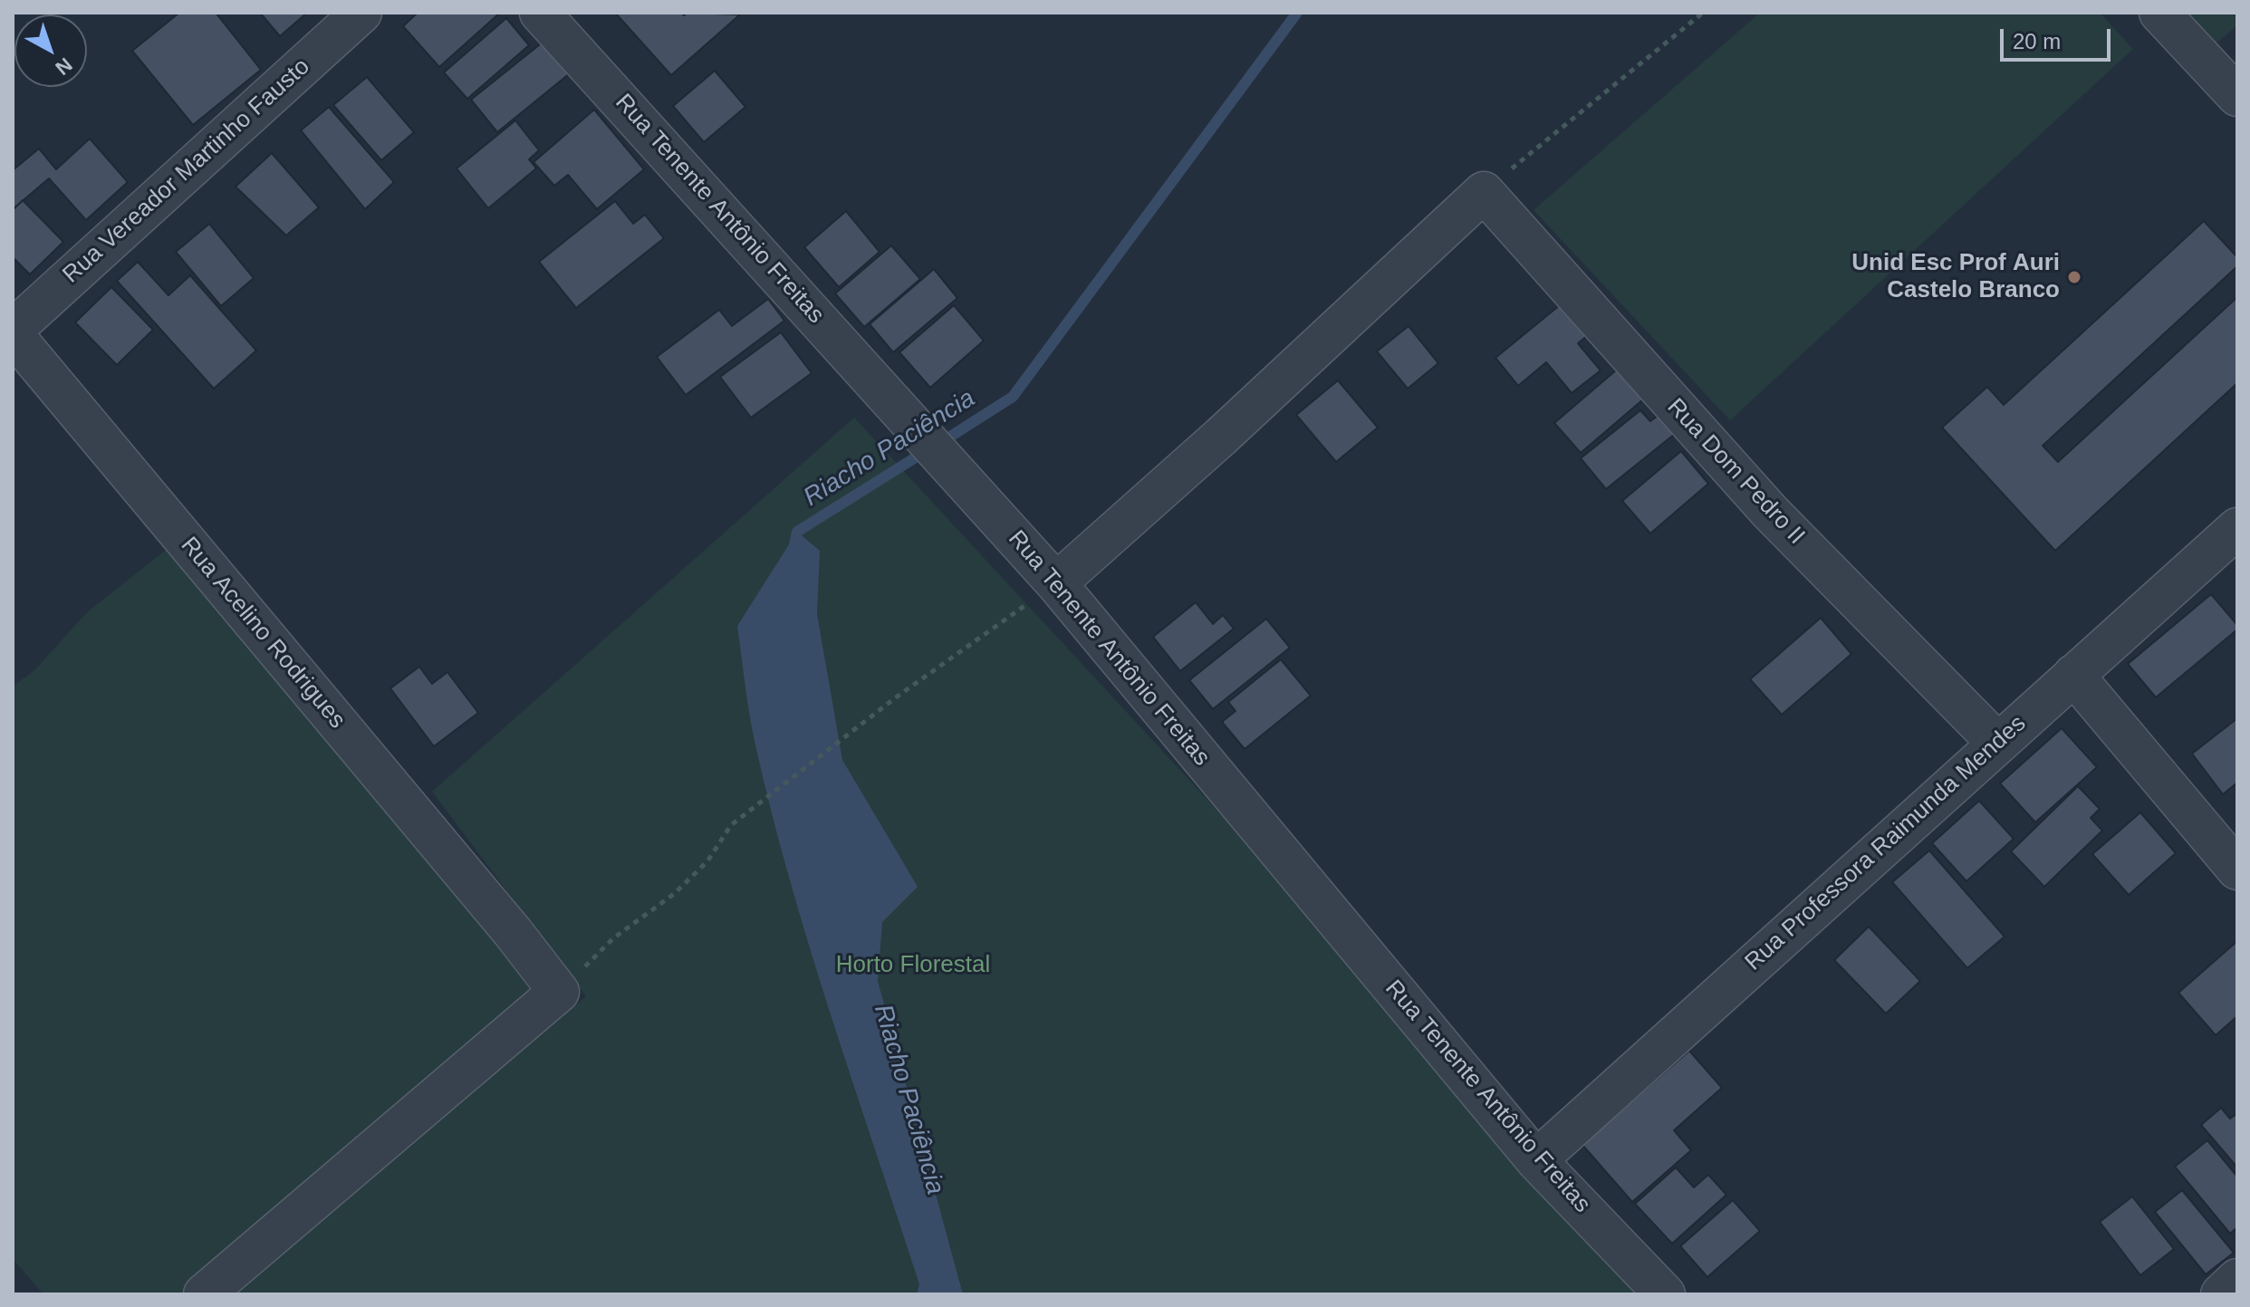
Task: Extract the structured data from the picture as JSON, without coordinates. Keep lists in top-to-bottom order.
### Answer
{
  "streets": {
    "street": [
      "Rua Vereador Martinho Fausto",
      "Rua Tenente Antônio Freitas",
      "Rua Dom Pedro II",
      "Rua Acelino Rodrigues",
      "Rua Professora Raimunda Mendes"
    ]
  },
  "crossings": [
    ["Rua Vereador Martinho Fausto", "Rua Acelino Rodrigues"],
    ["Rua Tenente Antônio Freitas", "Rua Professora Raimunda Mendes"],
    ["Rua Dom Pedro II", "Rua Professora Raimunda Mendes"]
  ],
  "water": ["Riacho Paciência"],
  "parks": ["Horto Florestal"],
  "places": ["Unid Esc Prof Auri Castelo Branco"],
  "scale_bar": "20 m",
  "north": "bottom right"
}
